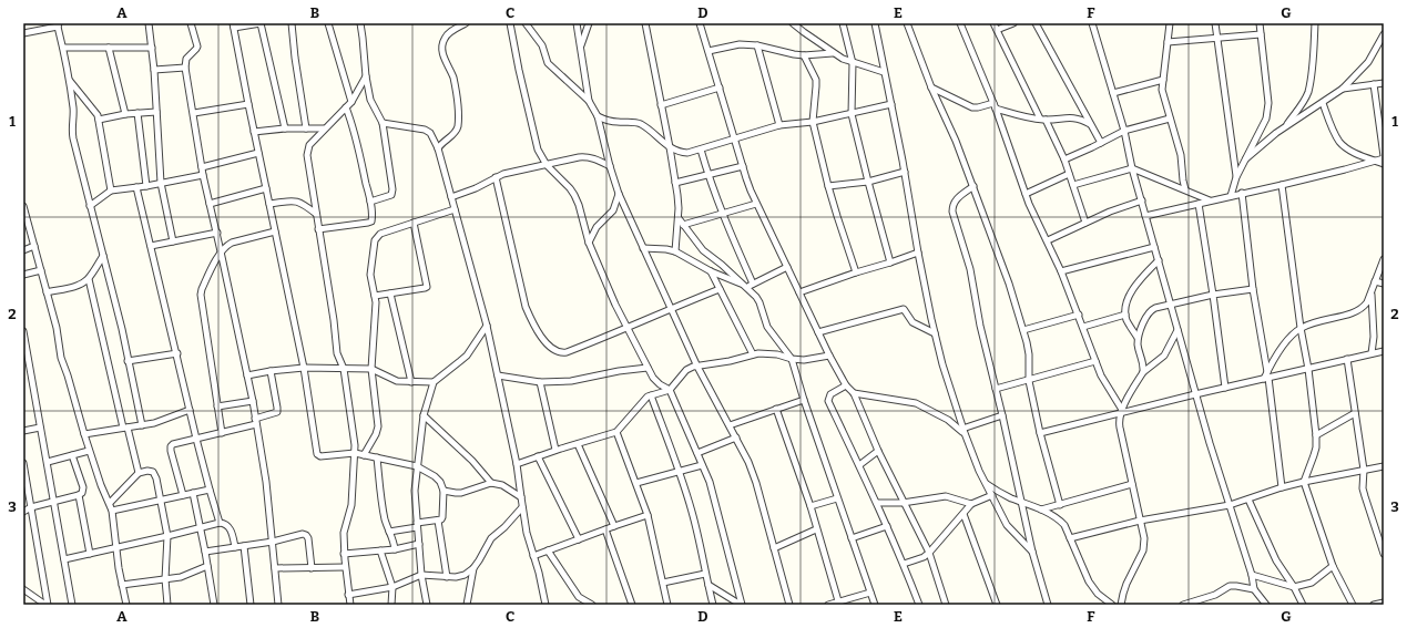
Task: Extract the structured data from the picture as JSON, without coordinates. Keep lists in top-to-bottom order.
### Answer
{
  "grid": {
    "columns": [
      "A",
      "B",
      "C",
      "D",
      "E",
      "F",
      "G"
    ],
    "rows": ["1", "2", "3"]
  }
}
